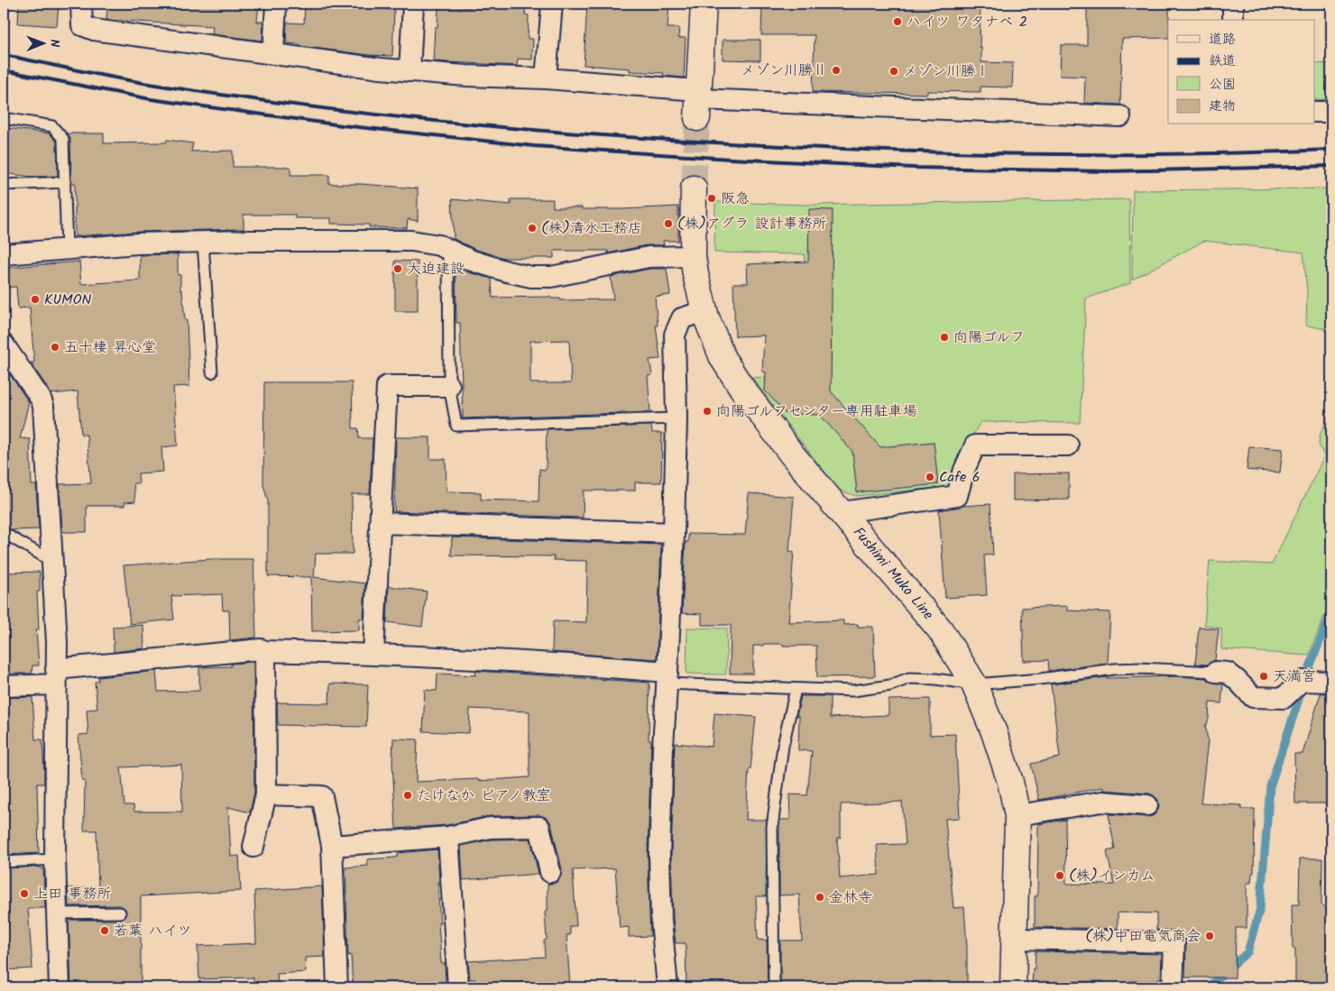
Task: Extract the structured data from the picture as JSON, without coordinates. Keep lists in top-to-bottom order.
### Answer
{
  "streets": {
    "main road": ["Fushimi Muko Line"]
  },
  "places": [
    "ハイツ ワタナベ 2",
    "メゾン川勝Ⅱ",
    "メゾン川勝Ⅰ",
    "阪急",
    "(株)アグラ 設計事務所",
    "(株)清水工務店",
    "大迫建設",
    "KUMON",
    "向陽ゴルフ",
    "五十棲 昇心堂",
    "向陽ゴルフセンター専用駐車場",
    "Cafe 6",
    "天満宮",
    "たけなか ピアノ教室",
    "(株)インカム",
    "上田 事務所",
    "金林寺",
    "若葉 ハイツ",
    "(株)中田電気商会"
  ],
  "legend": [
    "道路",
    "鉄道",
    "公園",
    "建物"
  ],
  "north": "right"
}
